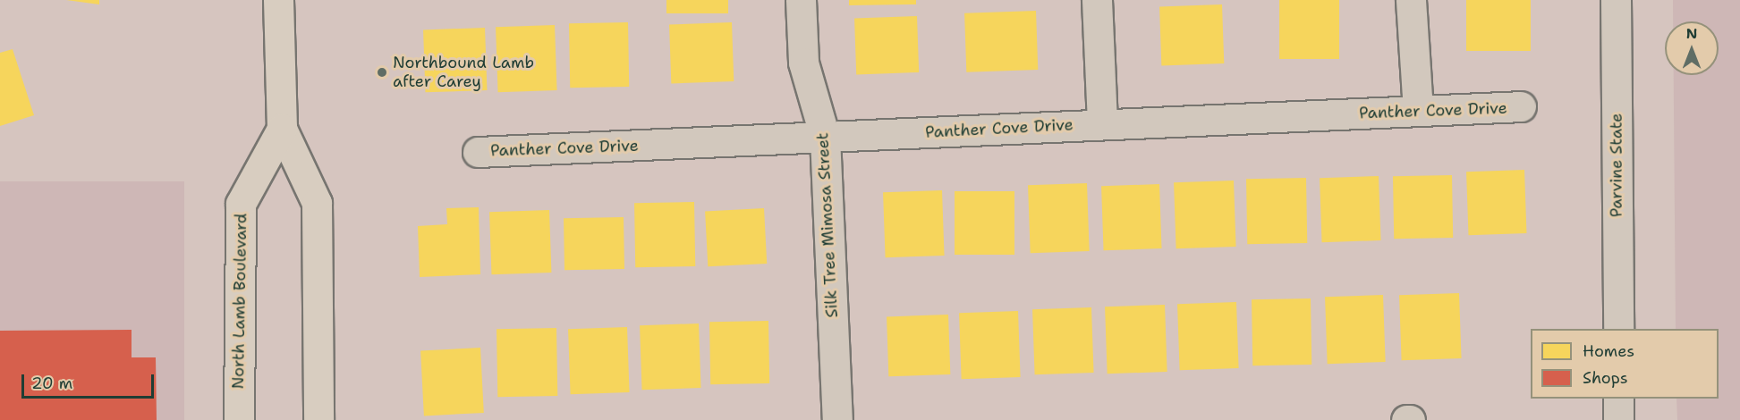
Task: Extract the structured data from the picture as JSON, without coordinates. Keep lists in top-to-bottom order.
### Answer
{
  "streets": {
    "main road": ["North Lamb Boulevard"],
    "street": ["Panther Cove Drive", "Parvine State", "Silk Tree Mimosa Street"]
  },
  "crossings": [
    ["Panther Cove Drive", "Silk Tree Mimosa Street"]
  ],
  "places": ["Northbound Lamb after Carey"],
  "legend": ["Homes", "Shops"],
  "scale_bar": "20 m",
  "north": "top"
}
